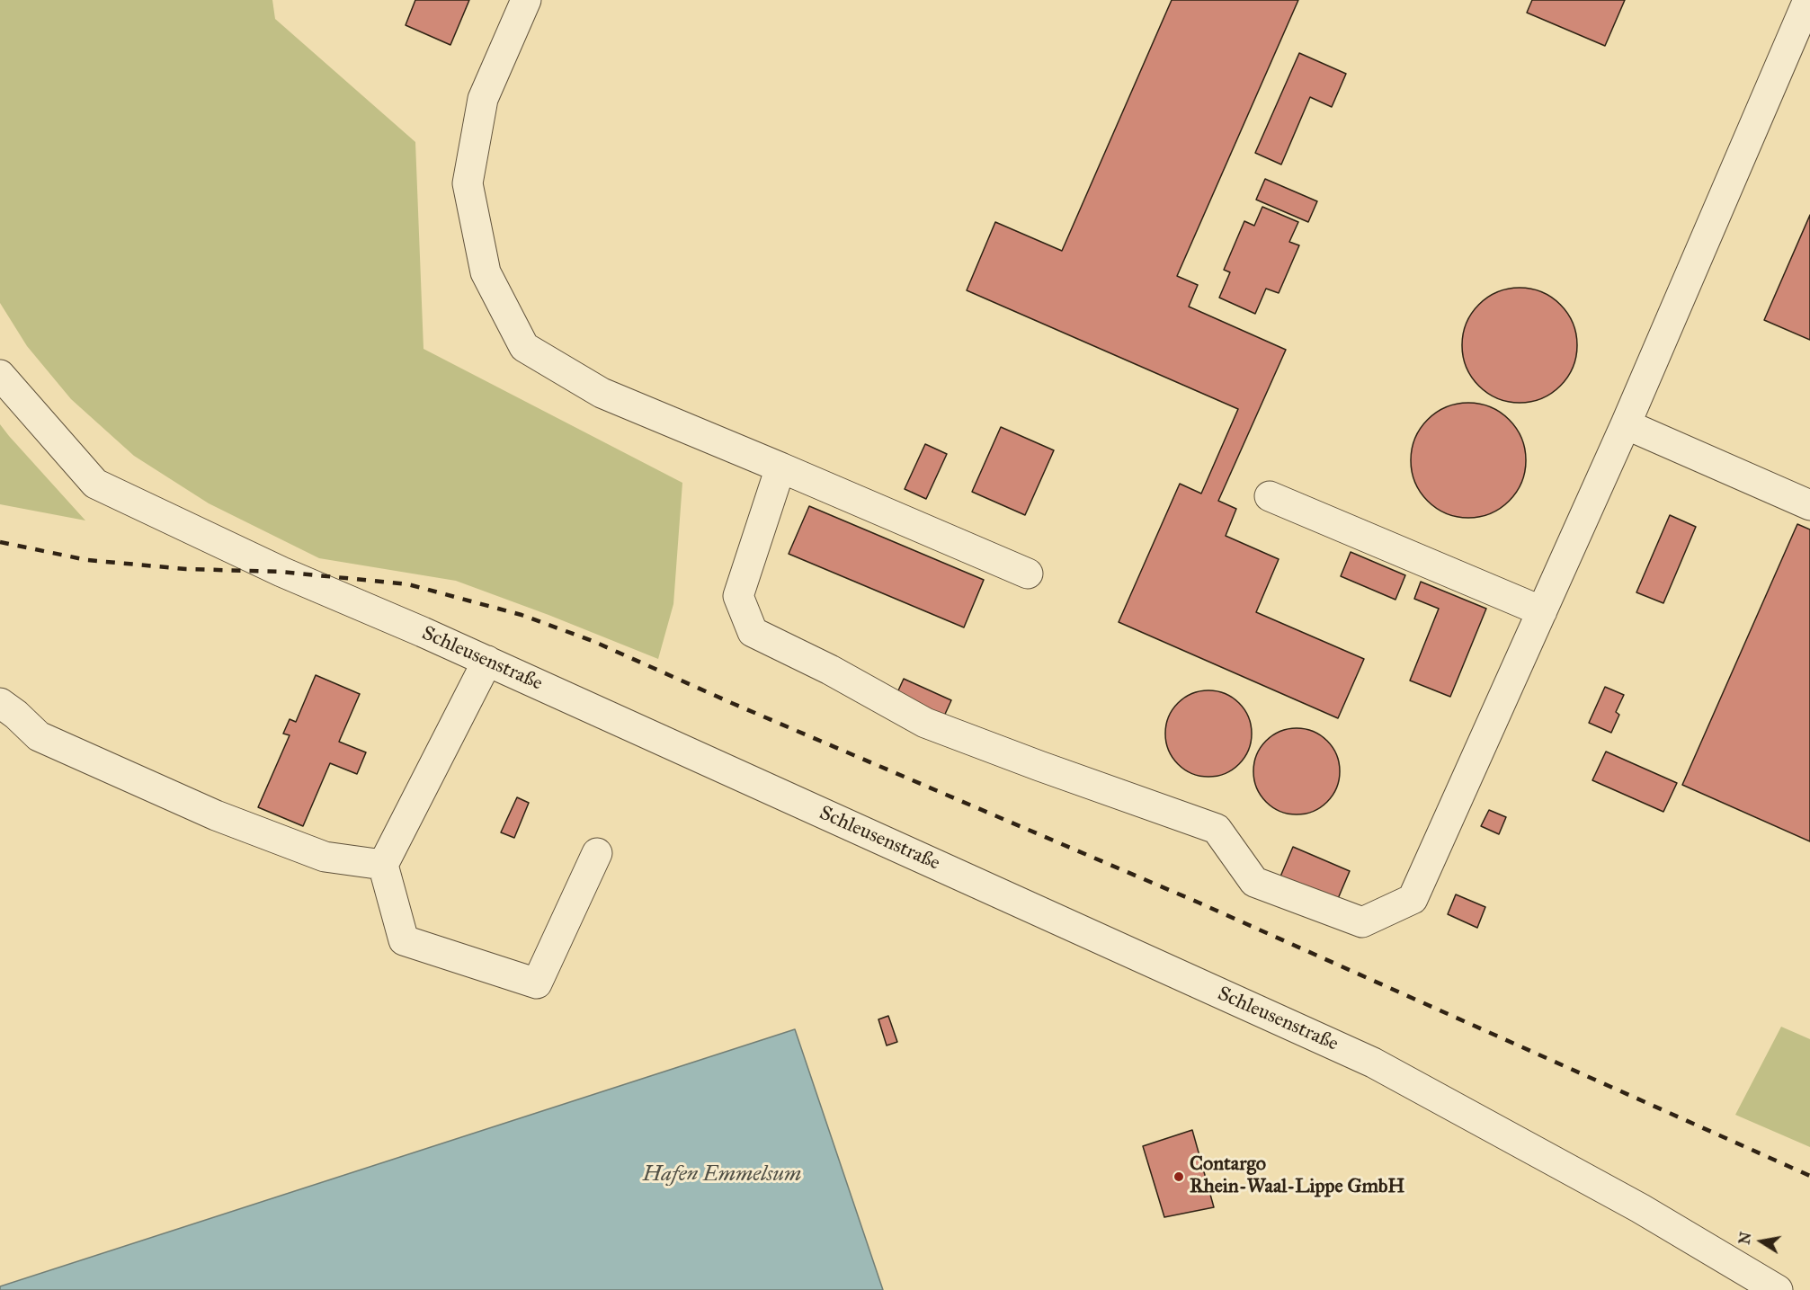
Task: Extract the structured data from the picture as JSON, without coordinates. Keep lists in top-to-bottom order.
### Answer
{
  "streets": {
    "street": ["Schleusenstraße"]
  },
  "water": ["Hafen Emmelsum"],
  "places": ["Contargo Rhein-Waal-Lippe GmbH"],
  "north": "left"
}
